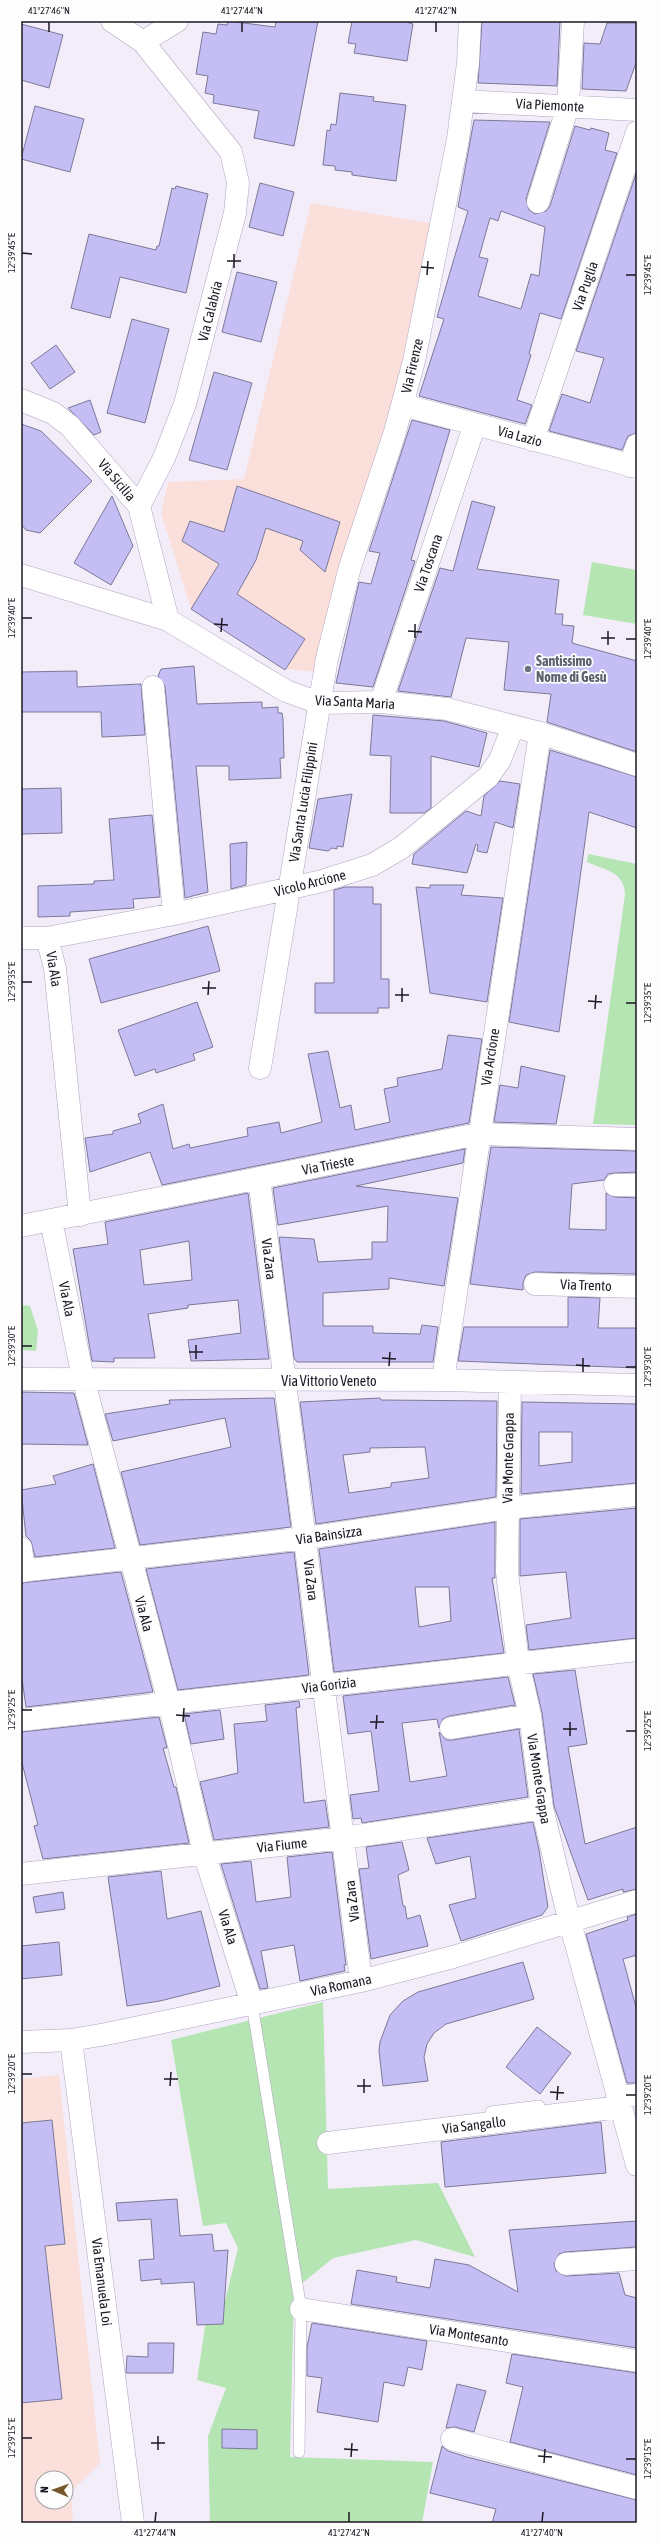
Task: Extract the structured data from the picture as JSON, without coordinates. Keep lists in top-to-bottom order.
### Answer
{
  "streets": {
    "street": [
      "Via Piemonte",
      "Via Puglia",
      "Via Calabria",
      "Via Firenze",
      "Via Lazio",
      "Via Sicilia",
      "Via Toscana",
      "Via Santa Maria",
      "Via Santa Lucia Filippini",
      "Vicolo Arcione",
      "Via Ala",
      "Via Arcione",
      "Via Trieste",
      "Via Zara",
      "Via Trento",
      "Via Vittorio Veneto",
      "Via Monte Grappa",
      "Via Bainsizza",
      "Via Gorizia",
      "Via Fiume",
      "Via Romana",
      "Via Sangallo",
      "Via Emanuela Loi",
      "Via Montesanto"
    ]
  },
  "crossings": [
    ["Via Piemonte", "Via Firenze"],
    ["Via Puglia", "Via Lazio"],
    ["Via Calabria", "Via Sicilia"],
    ["Via Firenze", "Via Lazio"],
    ["Via Firenze", "Via Santa Maria"],
    ["Via Firenze", "Via Santa Lucia Filippini"],
    ["Via Lazio", "Via Toscana"],
    ["Via Sicilia", "Via Santa Maria"],
    ["Via Toscana", "Via Santa Maria"],
    ["Via Santa Maria", "Via Santa Lucia Filippini"],
    ["Via Santa Maria", "Vicolo Arcione"],
    ["Via Santa Maria", "Via Arcione"],
    ["Via Santa Lucia Filippini", "Vicolo Arcione"],
    ["Vicolo Arcione", "Via Ala"],
    ["Via Ala", "Via Trieste"],
    ["Via Ala", "Via Vittorio Veneto"],
    ["Via Ala", "Via Bainsizza"],
    ["Via Ala", "Via Gorizia"],
    ["Via Ala", "Via Fiume"],
    ["Via Ala", "Via Romana"],
    ["Via Arcione", "Via Trieste"],
    ["Via Arcione", "Via Vittorio Veneto"],
    ["Via Trieste", "Via Zara"],
    ["Via Zara", "Via Vittorio Veneto"],
    ["Via Zara", "Via Bainsizza"],
    ["Via Zara", "Via Gorizia"],
    ["Via Zara", "Via Fiume"],
    ["Via Zara", "Via Romana"],
    ["Via Vittorio Veneto", "Via Monte Grappa"],
    ["Via Monte Grappa", "Via Bainsizza"],
    ["Via Monte Grappa", "Via Gorizia"],
    ["Via Monte Grappa", "Via Fiume"],
    ["Via Monte Grappa", "Via Romana"],
    ["Via Monte Grappa", "Via Sangallo"],
    ["Via Romana", "Via Emanuela Loi"]
  ],
  "places": ["Santissimo Nome di Gesù"],
  "north": "left",
  "coordinates": [
    "41°27'46\"N",
    "41°27'44\"N",
    "41°27'42\"N",
    "12°39'45\"E",
    "12°39'40\"E",
    "12°39'35\"E",
    "12°39'30\"E",
    "12°39'25\"E",
    "12°39'20\"E",
    "12°39'15\"E",
    "41°27'40\"N"
  ]
}
